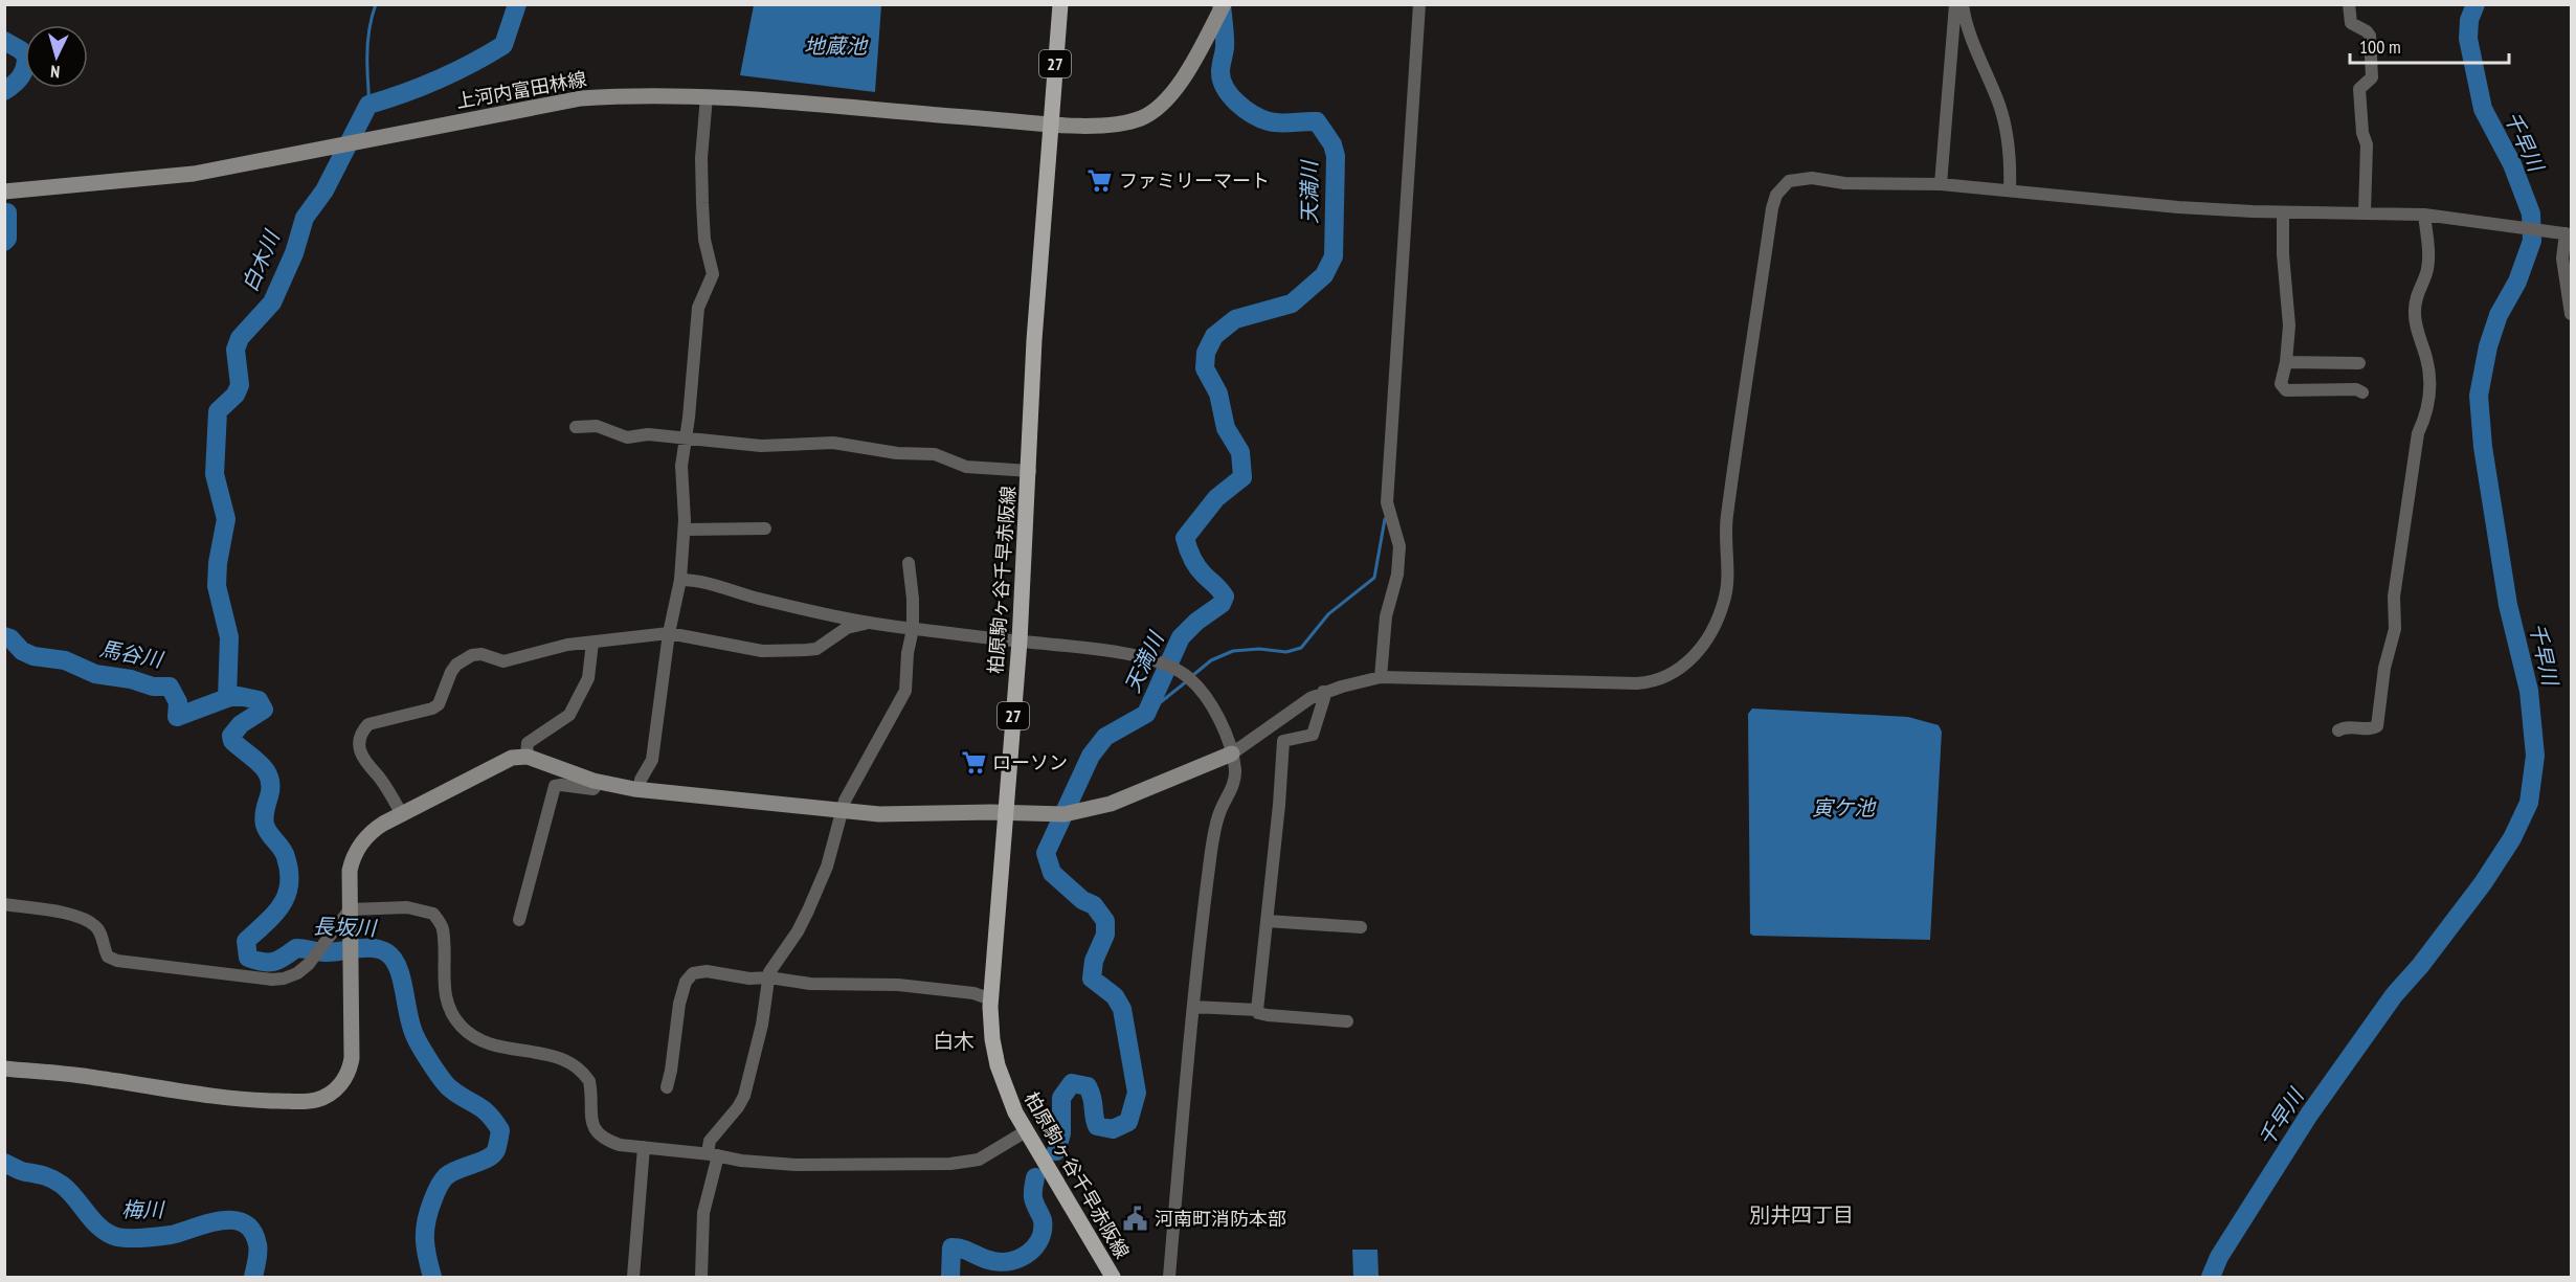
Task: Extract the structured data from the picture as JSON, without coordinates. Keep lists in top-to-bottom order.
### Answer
{
  "streets": {
    "main road": ["27", "柏原駒ヶ谷千早赤阪線"],
    "street": ["上河内富田林線"]
  },
  "crossings": [
    ["上河内富田林線", "柏原駒ヶ谷千早赤阪線"]
  ],
  "districts": ["白木", "別井四丁目"],
  "water": [
    "地蔵池",
    "千早川",
    "天満川",
    "白木川",
    "馬谷川",
    "寅ケ池",
    "長坂川",
    "梅川"
  ],
  "places": {
    "supermarket": ["ファミリーマート", "ローソン"],
    "public building": ["河南町消防本部"]
  },
  "scale_bar": "100 m",
  "north": "bottom"
}
